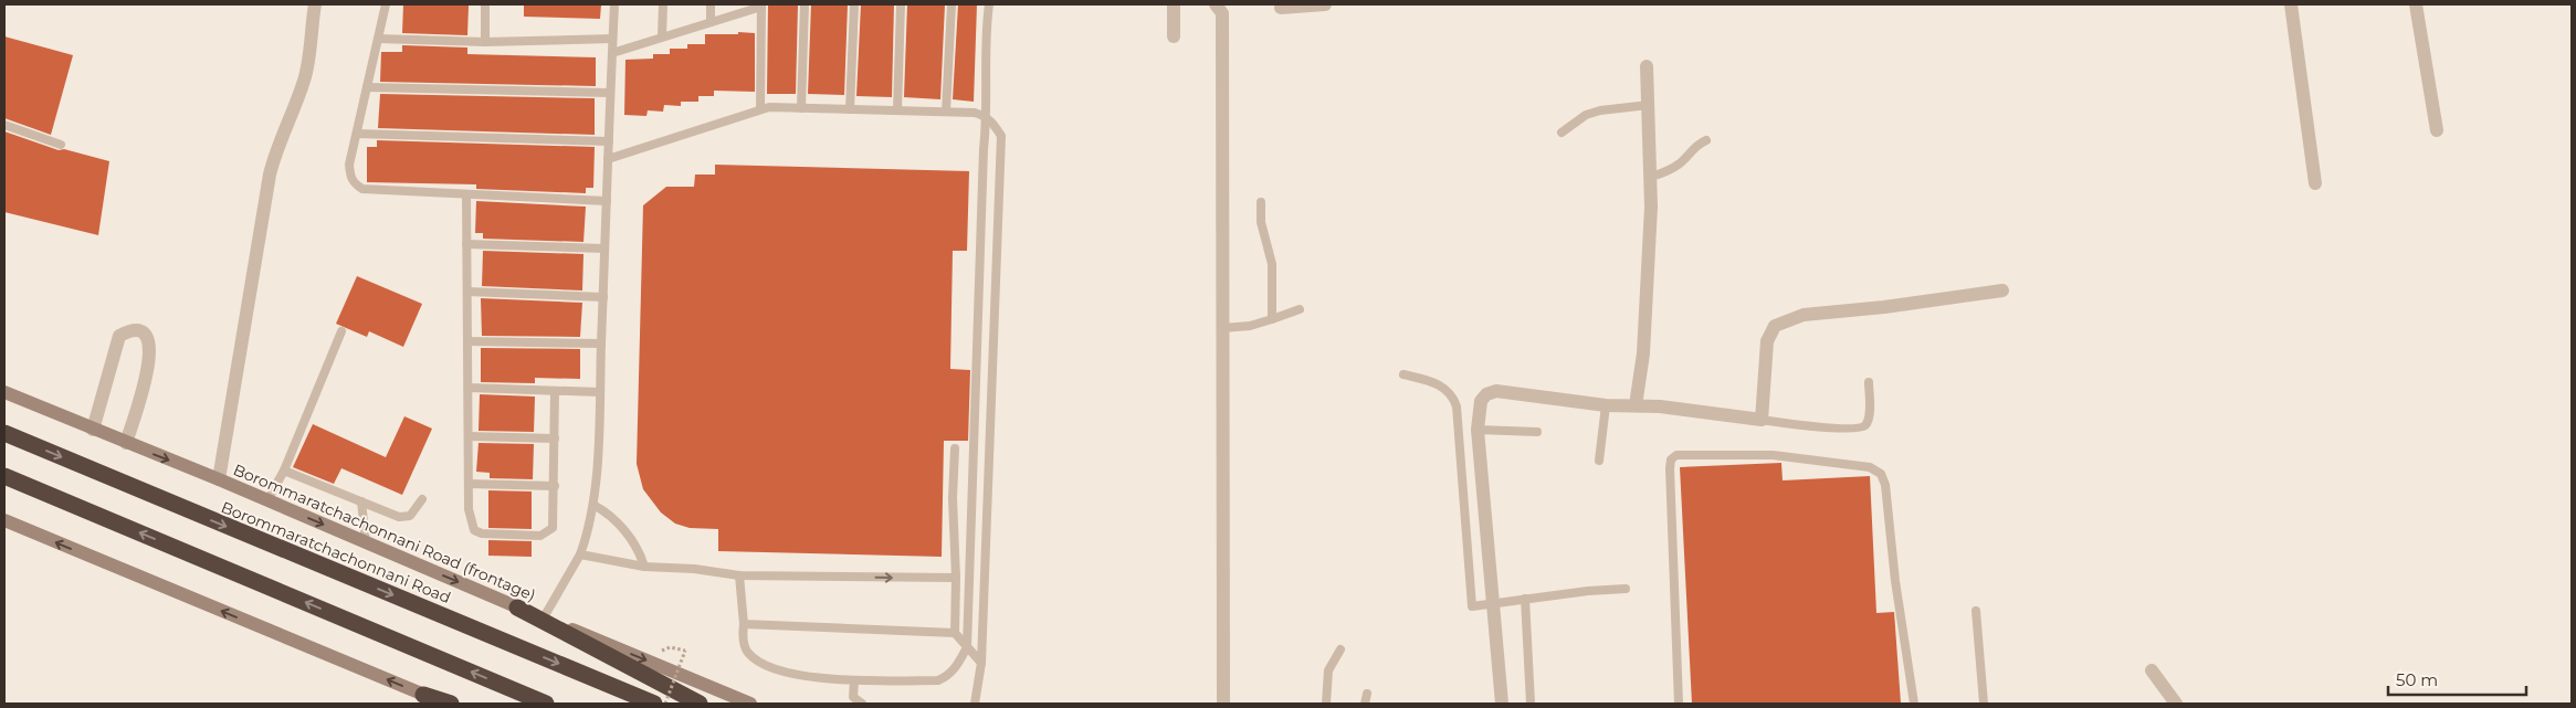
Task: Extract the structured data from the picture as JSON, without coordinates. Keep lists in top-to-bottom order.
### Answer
{
  "streets": {
    "highway": ["Borommaratchachonnani Road"],
    "main road": ["Borommaratchachonnani Road (frontage)"]
  },
  "scale_bar": "50 m"
}
